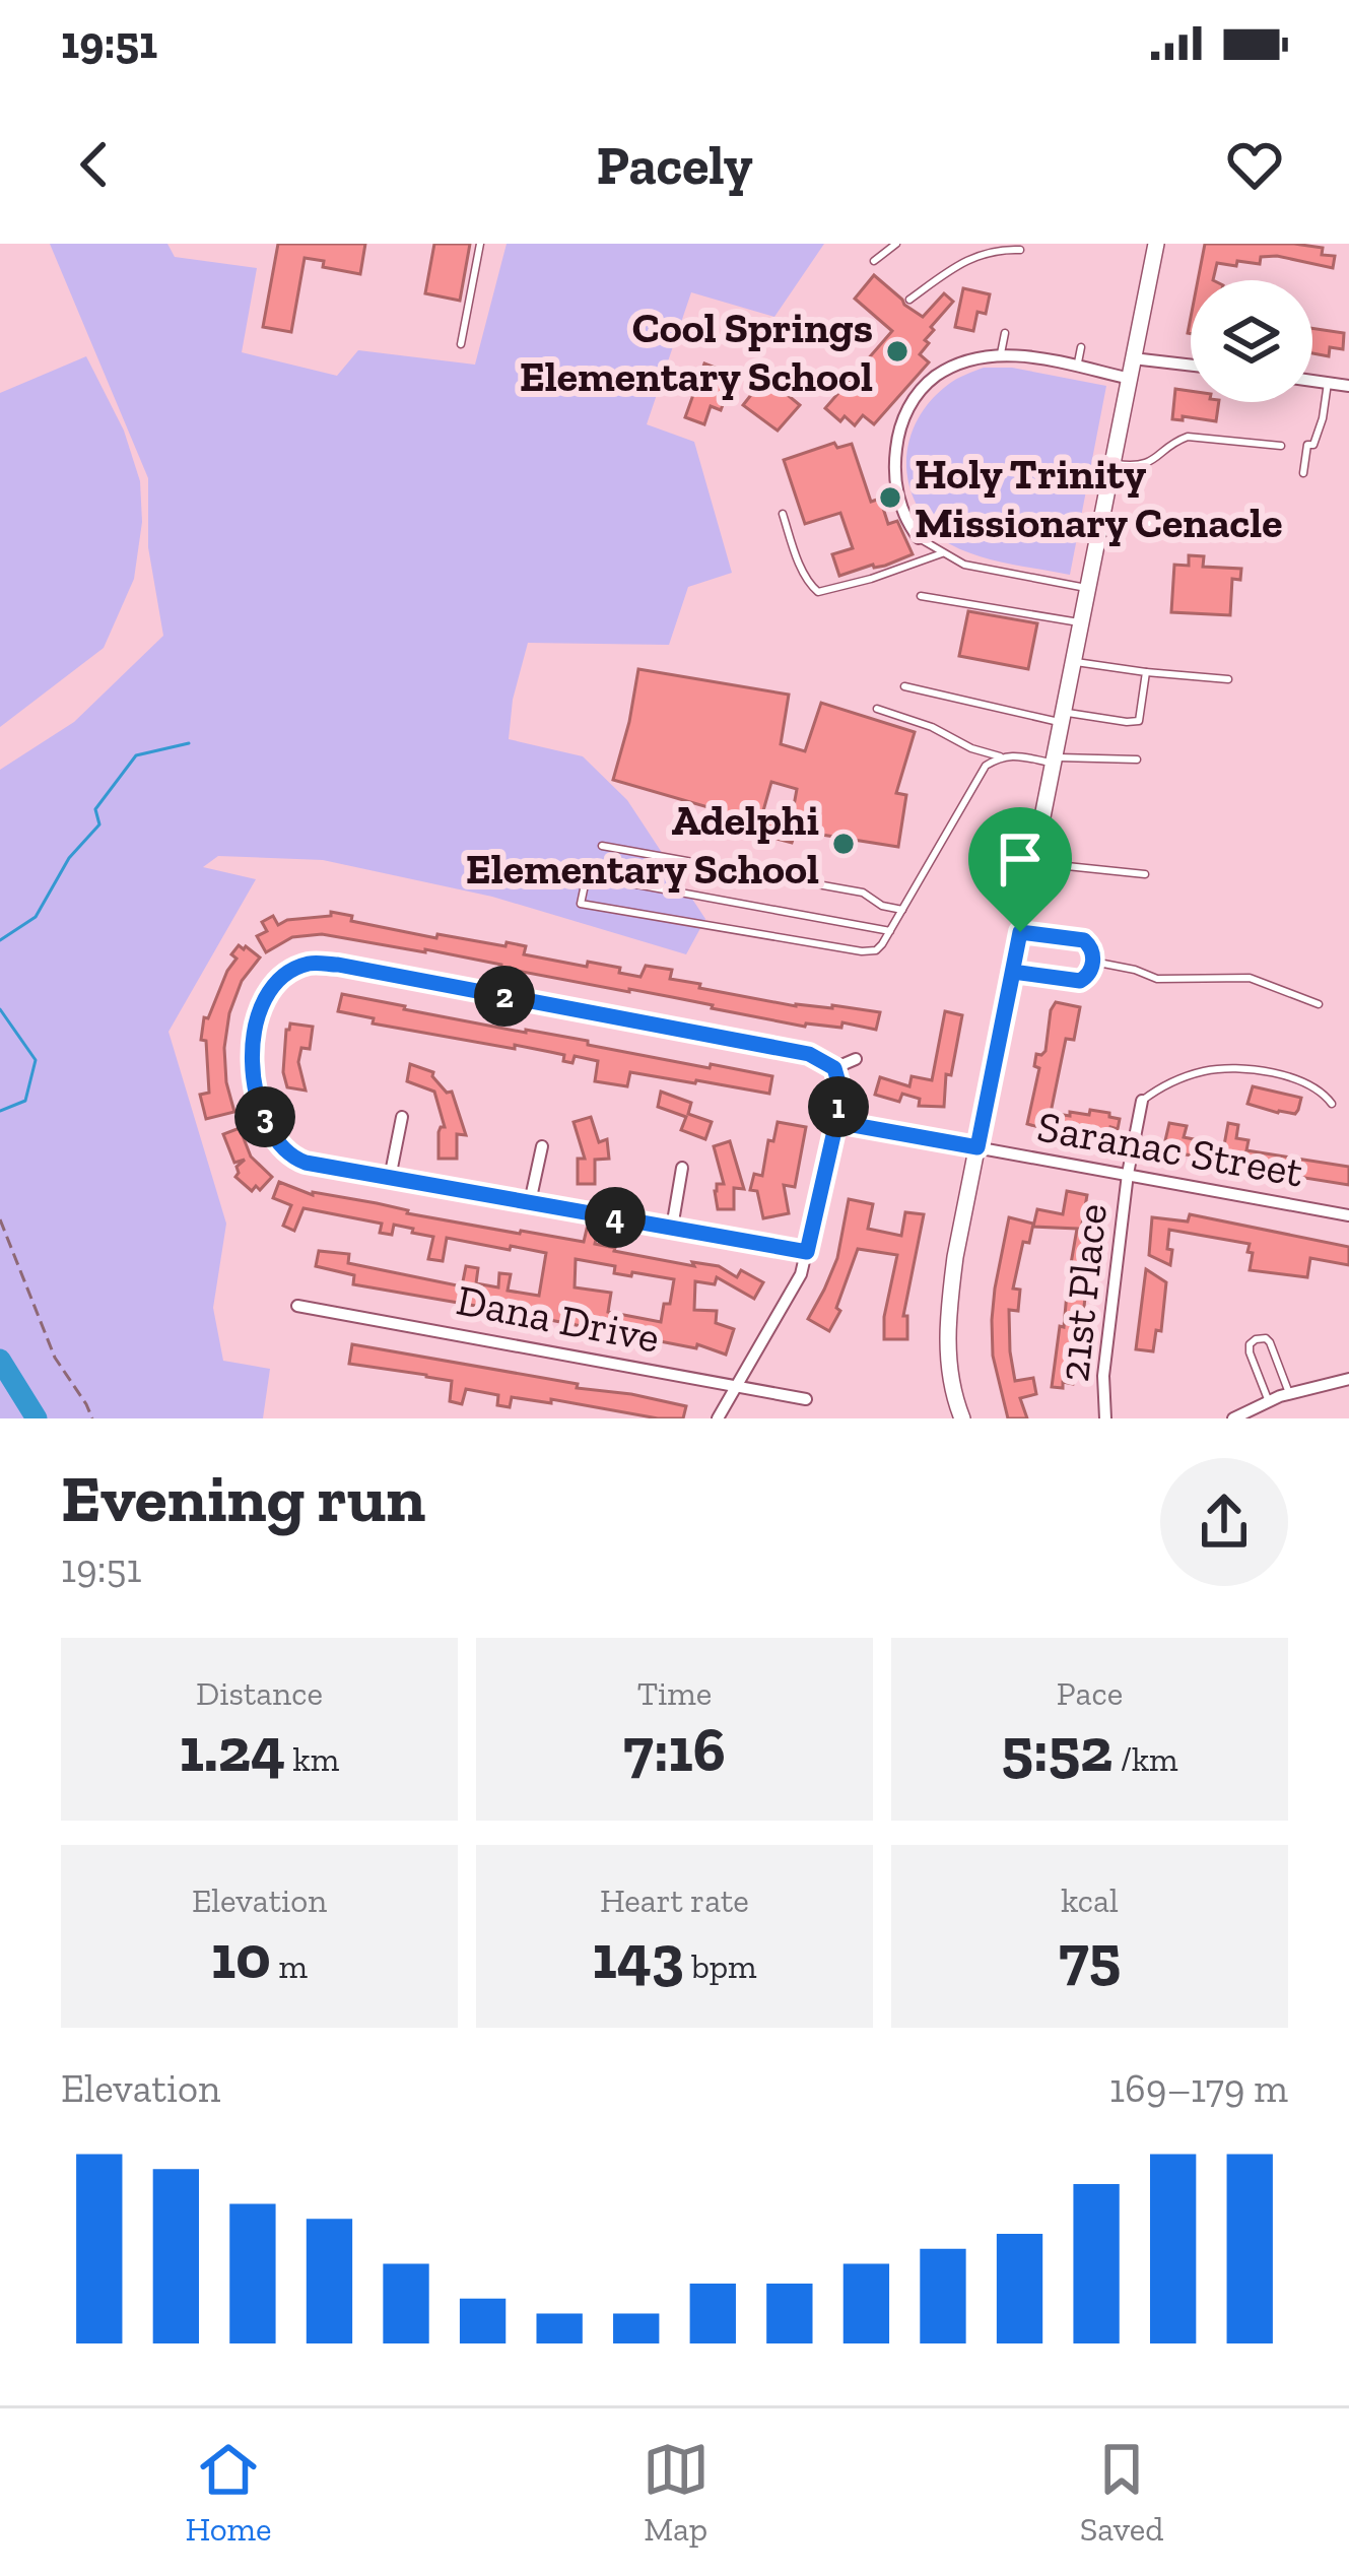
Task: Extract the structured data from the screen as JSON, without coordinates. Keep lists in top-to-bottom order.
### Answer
{
  "streets": {
    "street": ["Saranac Street", "21st Place", "Dana Drive"]
  },
  "crossings": [
    ["Saranac Street", "21st Place"]
  ],
  "places": ["Cool Springs Elementary School", "Holy Trinity Missionary Cenacle", "Adelphi Elementary School"],
  "page": {
    "status": "19:51",
    "header": "Pacely",
    "pins": [
      "2",
      "1",
      "3",
      "4"
    ],
    "heading": ["Evening run", "19:51"],
    "stats": [
      ["Distance", "1.24 km"],
      ["Time", "7:16"],
      ["Pace", "5:52 /km"],
      ["Elevation", "10 m"],
      ["Heart rate", "143 bpm"],
      ["kcal", "75"]
    ],
    "chart": ["Elevation", "169–179 m"],
    "tabs": ["Home", "Map", "Saved"]
  }
}
